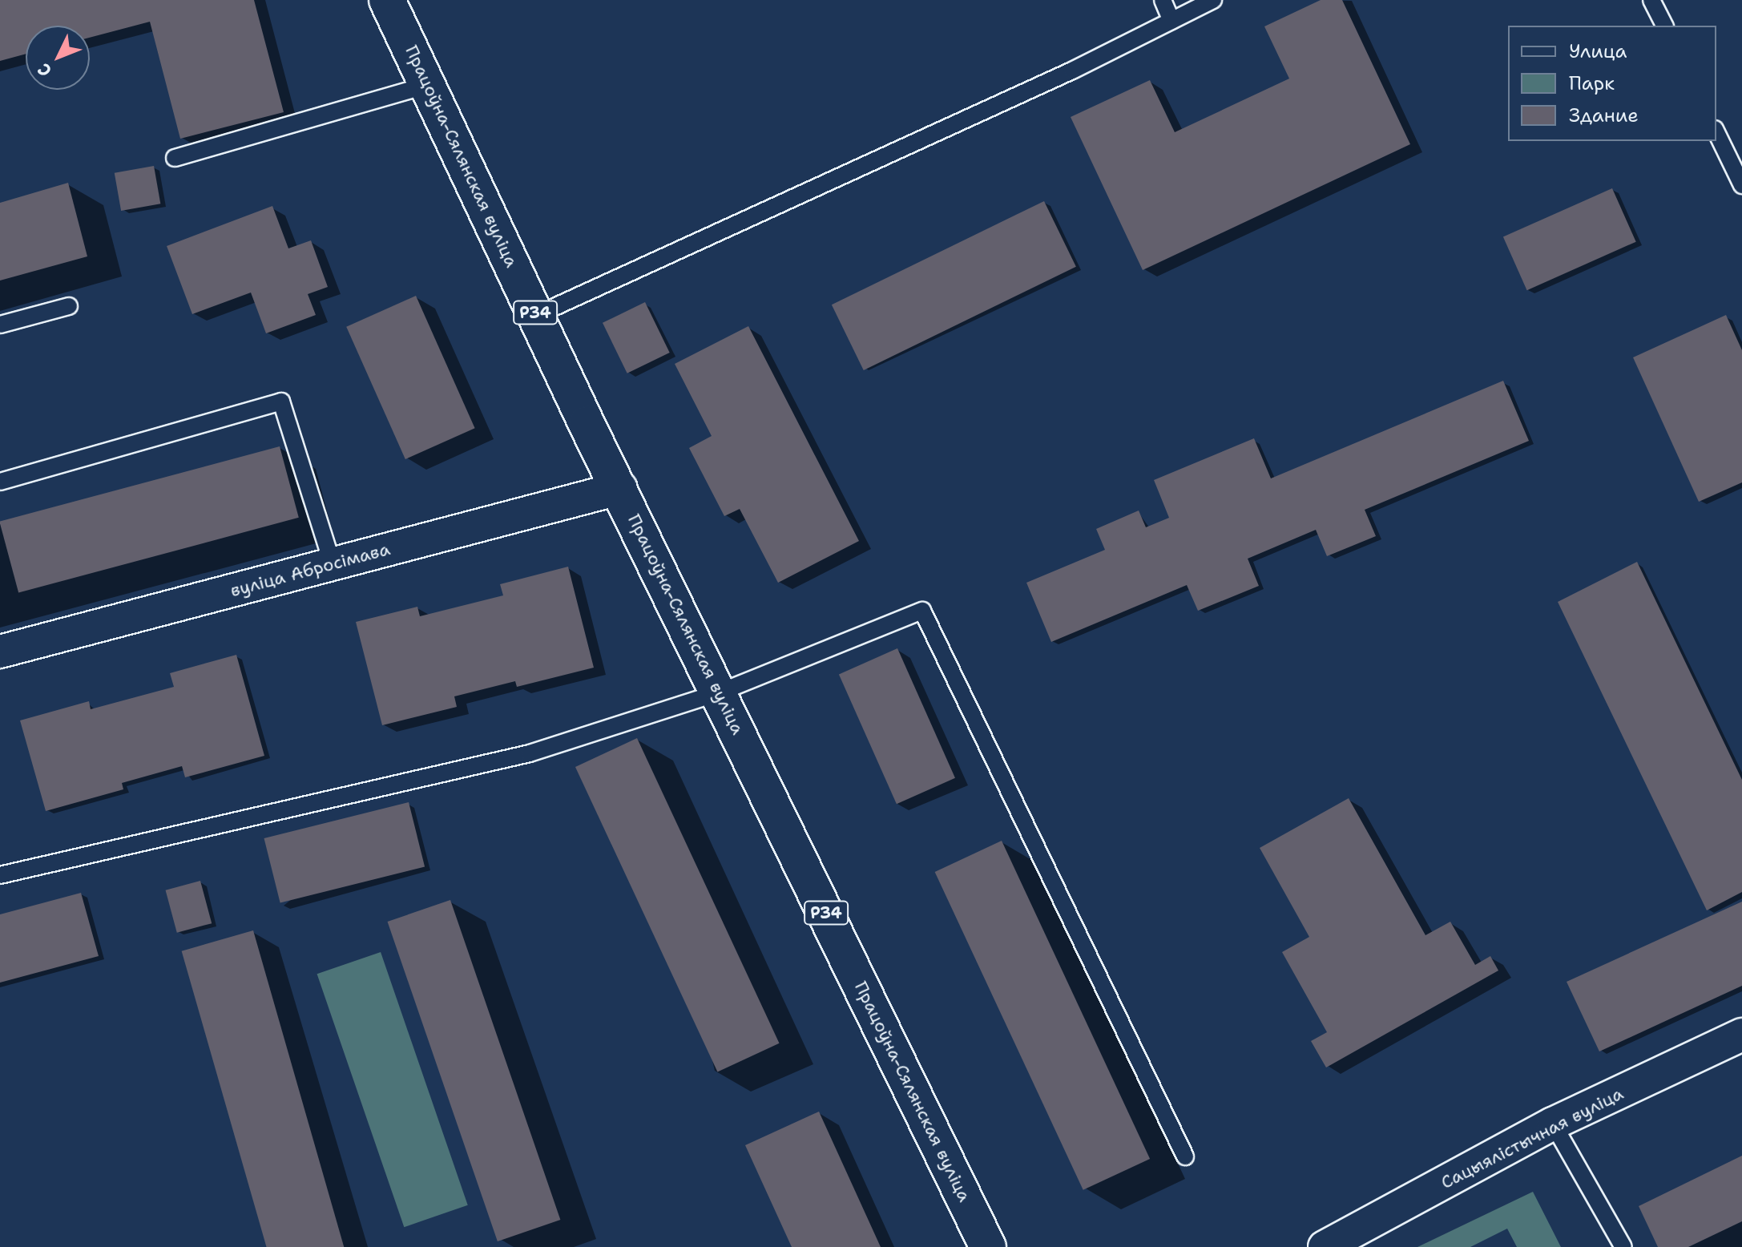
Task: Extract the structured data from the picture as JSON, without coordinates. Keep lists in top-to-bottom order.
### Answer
{
  "streets": {
    "main road": ["Працоўна-Сялянская вуліца", "Р34"],
    "street": ["вуліца Абросімава", "Сацыялістычная вуліца"]
  },
  "crossings": [
    ["Працоўна-Сялянская вуліца", "вуліца Абросімава"]
  ],
  "legend": ["Улица", "Парк", "Здание"],
  "north": "bottom left"
}
